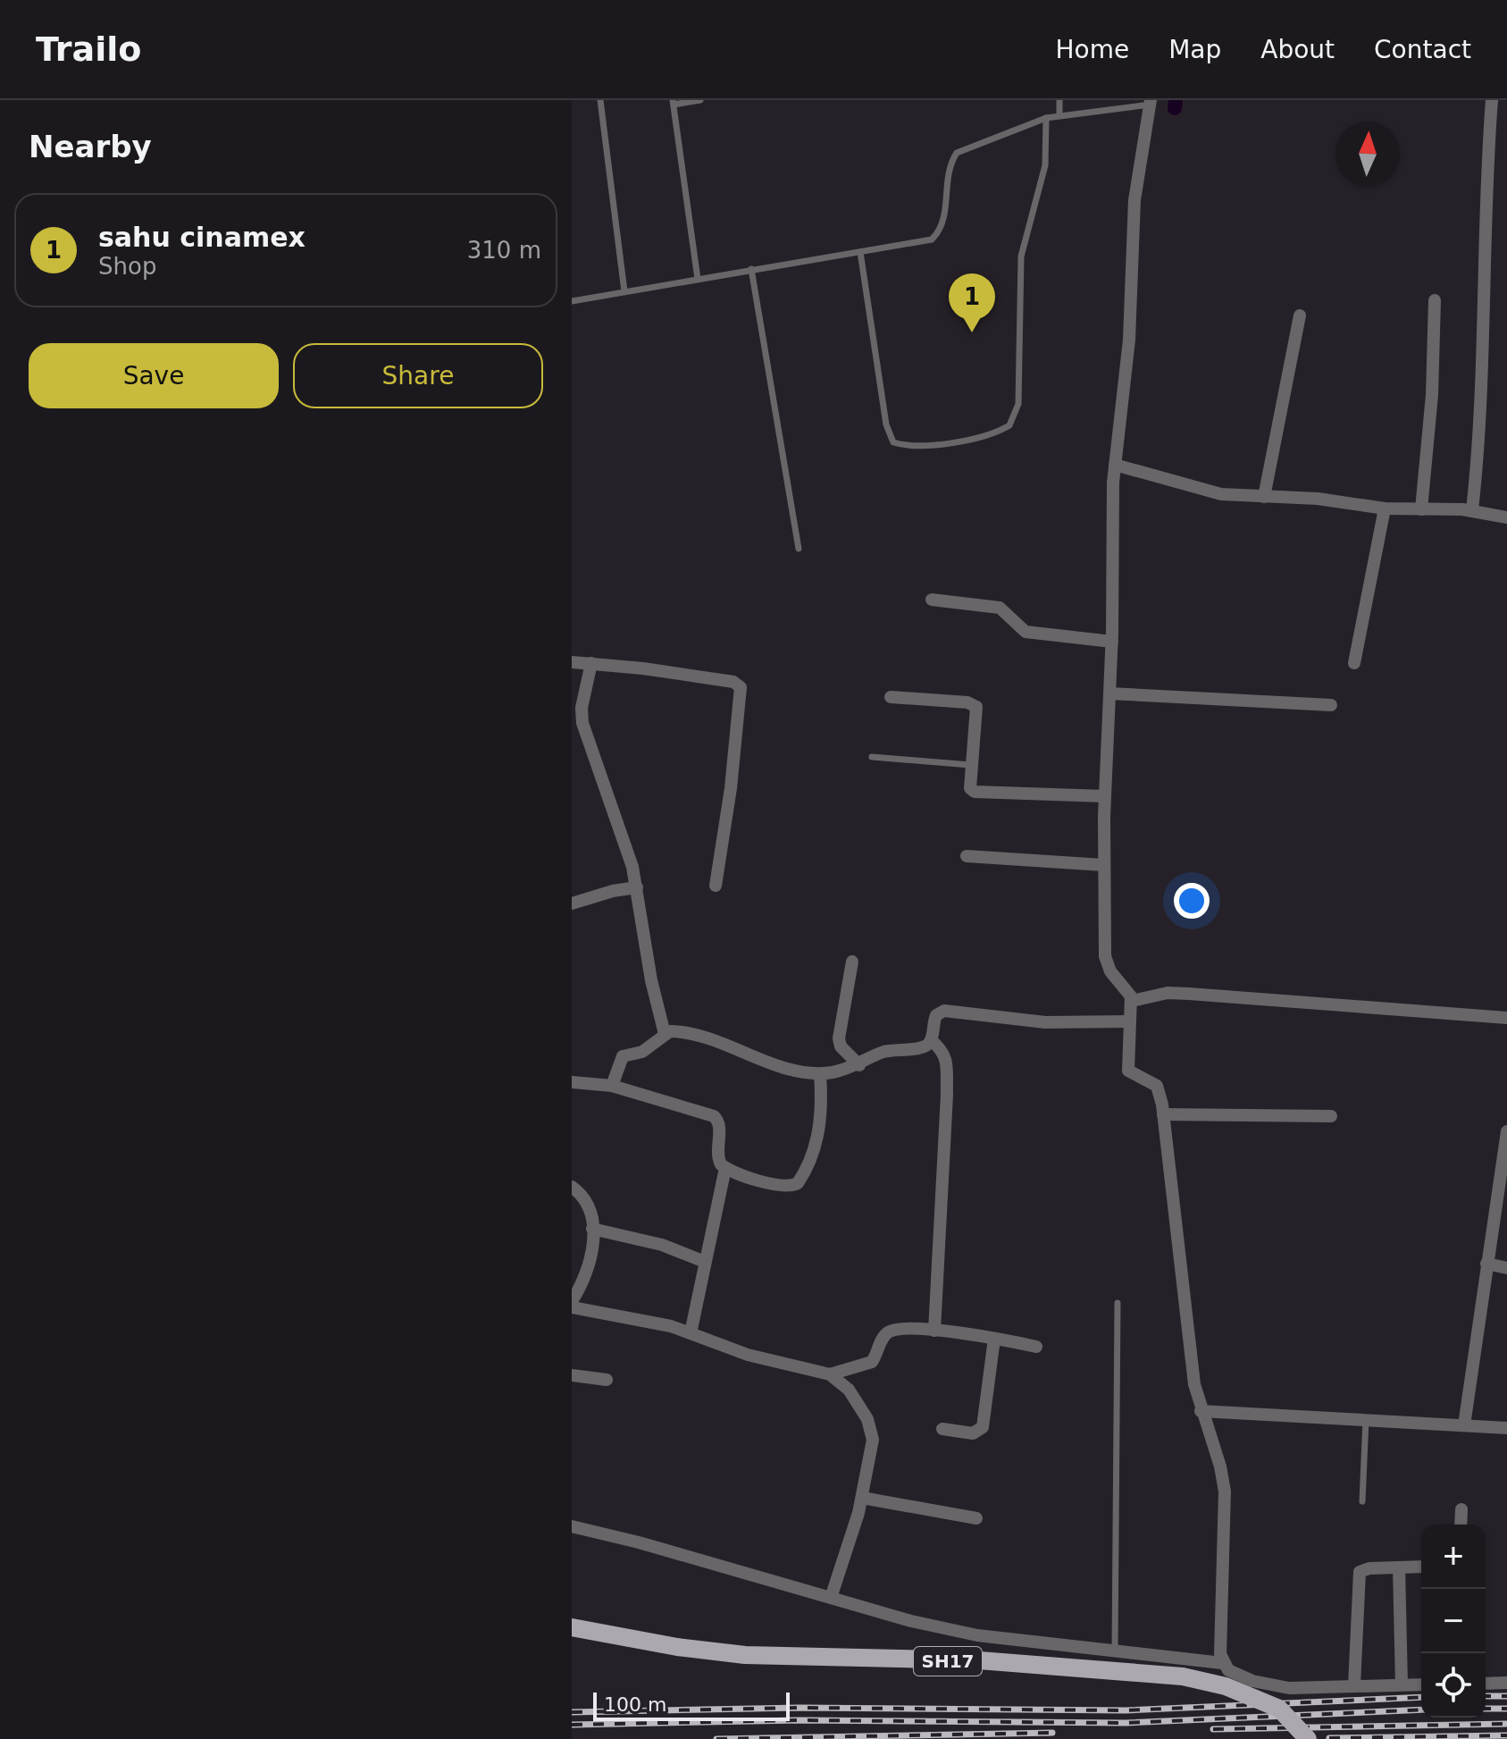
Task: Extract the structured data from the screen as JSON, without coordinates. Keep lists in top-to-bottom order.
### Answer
{
  "streets": {
    "main road": ["SH17"]
  },
  "scale_bar": "100 m",
  "north": "top",
  "page": {
    "header": "Trailo",
    "nav": [
      "Home",
      "Map",
      "About",
      "Contact"
    ],
    "heading": "Nearby",
    "list": [
      {
        "mark": "1",
        "name": "sahu cinamex",
        "note": "Shop",
        "value": "310 m"
      }
    ],
    "pins": "1",
    "buttons": ["Save", "Share"],
    "map_buttons": ["+", "−"],
    "scale": "100 m"
  }
}
